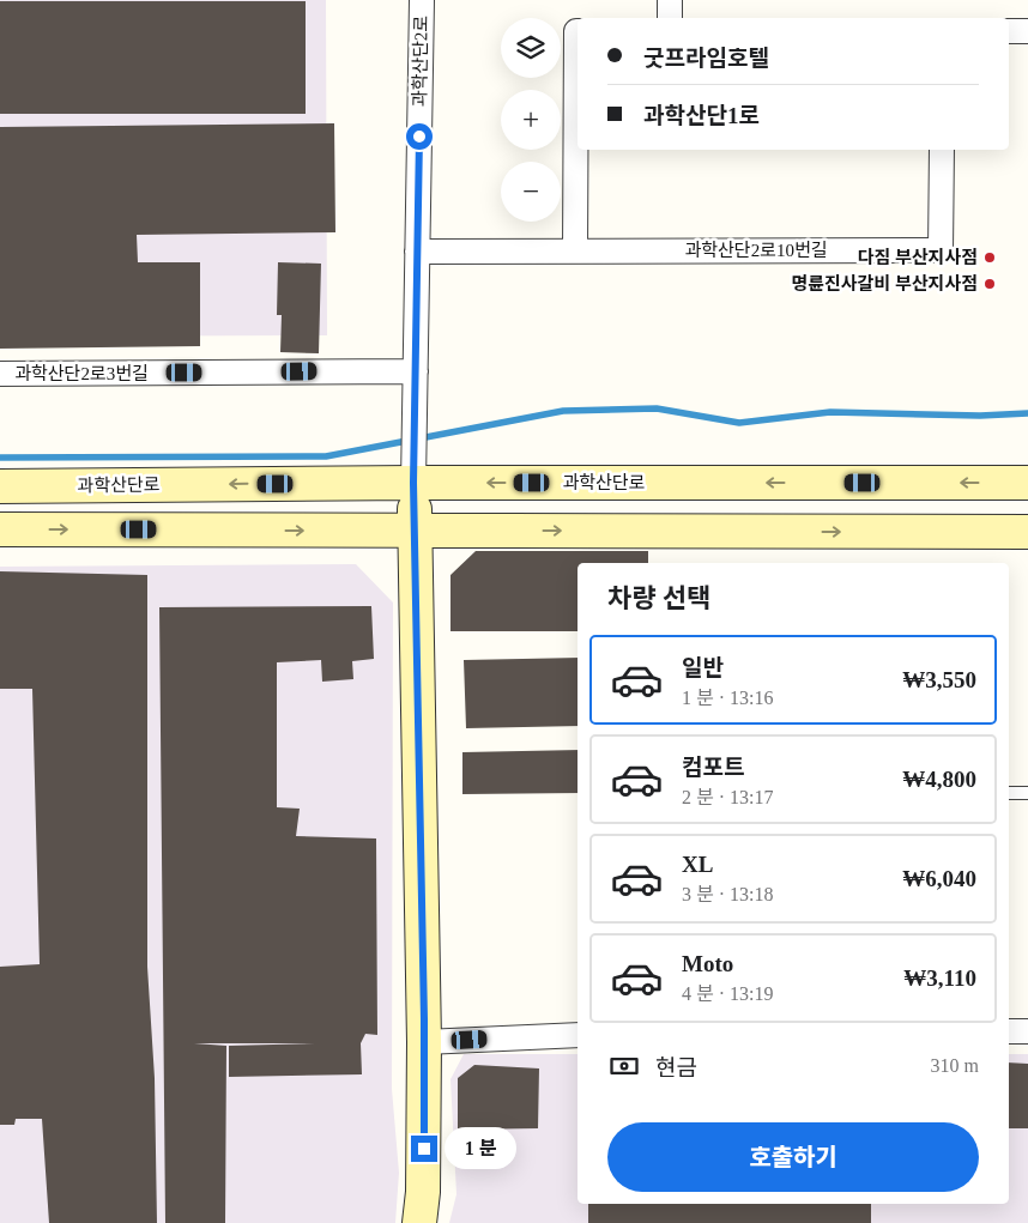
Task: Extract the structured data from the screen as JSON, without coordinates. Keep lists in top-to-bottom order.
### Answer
{
  "streets": {
    "main road": ["과학산단로"],
    "street": ["과학산단2로", "과학산단2로10번길", "과학산단2로3번길"]
  },
  "crossings": [
    ["과학산단2로", "과학산단2로10번길"],
    ["과학산단2로", "과학산단2로3번길"],
    ["과학산단2로", "과학산단로"]
  ],
  "places": ["다짐 부산지사점", "명륜진사갈비 부산지사점"],
  "page": {
    "map_buttons": ["+", "−"],
    "banner": ["굿프라임호텔", "과학산단1로"],
    "heading": "차량 선택",
    "list": [
      {
        "name": "일반",
        "note": "1 분 · 13:16",
        "value": "₩3,550"
      },
      {
        "name": "컴포트",
        "note": "2 분 · 13:17",
        "value": "₩4,800"
      },
      {
        "name": "XL",
        "note": "3 분 · 13:18",
        "value": "₩6,040"
      },
      {
        "name": "Moto",
        "note": "4 분 · 13:19",
        "value": "₩3,110"
      }
    ],
    "pay": ["현금", "310 m"],
    "buttons": "호출하기",
    "bubble": "1 분"
  }
}
